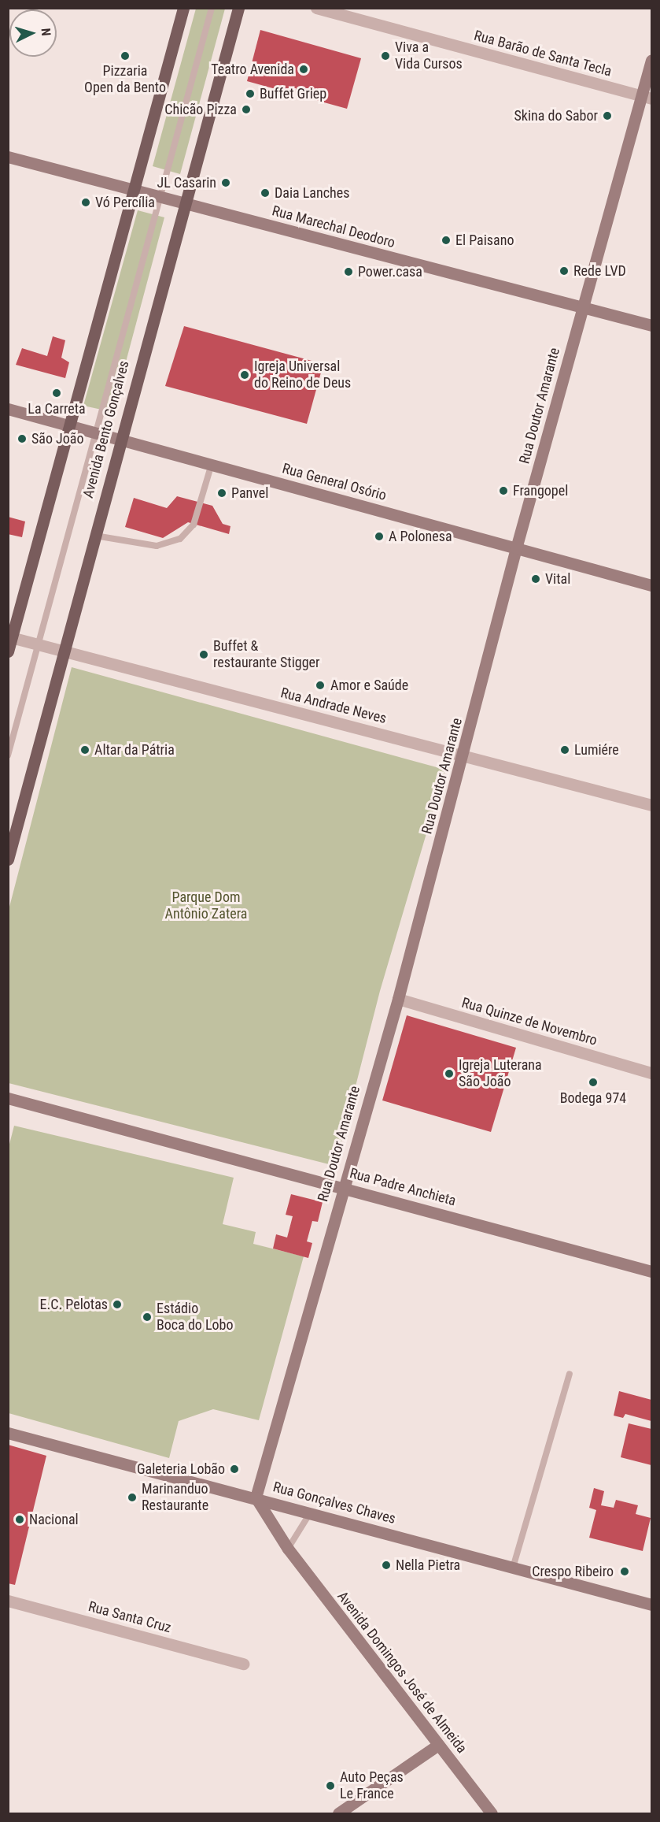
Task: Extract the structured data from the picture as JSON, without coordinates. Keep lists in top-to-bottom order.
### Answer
{
  "streets": {
    "main road": ["Avenida Bento Gonçalves"],
    "street": [
      "Rua Barão de Santa Tecla",
      "Rua Marechal Deodoro",
      "Rua Doutor Amarante",
      "Rua General Osório",
      "Rua Andrade Neves",
      "Rua Quinze de Novembro",
      "Rua Padre Anchieta",
      "Rua Gonçalves Chaves",
      "Rua Santa Cruz",
      "Avenida Domingos José de Almeida"
    ]
  },
  "crossings": [
    ["Rua Barão de Santa Tecla", "Rua Doutor Amarante"],
    ["Rua Marechal Deodoro", "Rua Doutor Amarante"],
    ["Rua Marechal Deodoro", "Avenida Bento Gonçalves"],
    ["Rua Doutor Amarante", "Rua General Osório"],
    ["Rua Doutor Amarante", "Rua Andrade Neves"],
    ["Rua Doutor Amarante", "Rua Quinze de Novembro"],
    ["Rua Doutor Amarante", "Rua Padre Anchieta"],
    ["Rua Doutor Amarante", "Rua Gonçalves Chaves"],
    ["Rua Doutor Amarante", "Avenida Domingos José de Almeida"],
    ["Avenida Bento Gonçalves", "Rua General Osório"],
    ["Avenida Bento Gonçalves", "Rua Andrade Neves"],
    ["Rua Gonçalves Chaves", "Avenida Domingos José de Almeida"]
  ],
  "parks": ["Parque Dom Antônio Zatera"],
  "places": [
    "Pizzaria Open da Bento",
    "Viva a Vida Cursos",
    "Teatro Avenida",
    "Buffet Griep",
    "Chicão Pizza",
    "Skina do Sabor",
    "JL Casarin",
    "Daia Lanches",
    "Vó Percília",
    "El Paisano",
    "Rede LVD",
    "Power.casa",
    "Igreja Universal do Reino de Deus",
    "La Carreta",
    "São João",
    "Frangopel",
    "Panvel",
    "A Polonesa",
    "Vital",
    "Buffet & restaurante Stigger",
    "Amor e Saúde",
    "Altar da Pátria",
    "Lumiére",
    "Igreja Luterana São João",
    "Bodega 974",
    "E.C. Pelotas",
    "Estádio Boca do Lobo",
    "Galeteria Lobão",
    "Marinanduo Restaurante",
    "Nacional",
    "Nella Pietra",
    "Crespo Ribeiro",
    "Auto Peças Le France"
  ],
  "north": "right"
}
